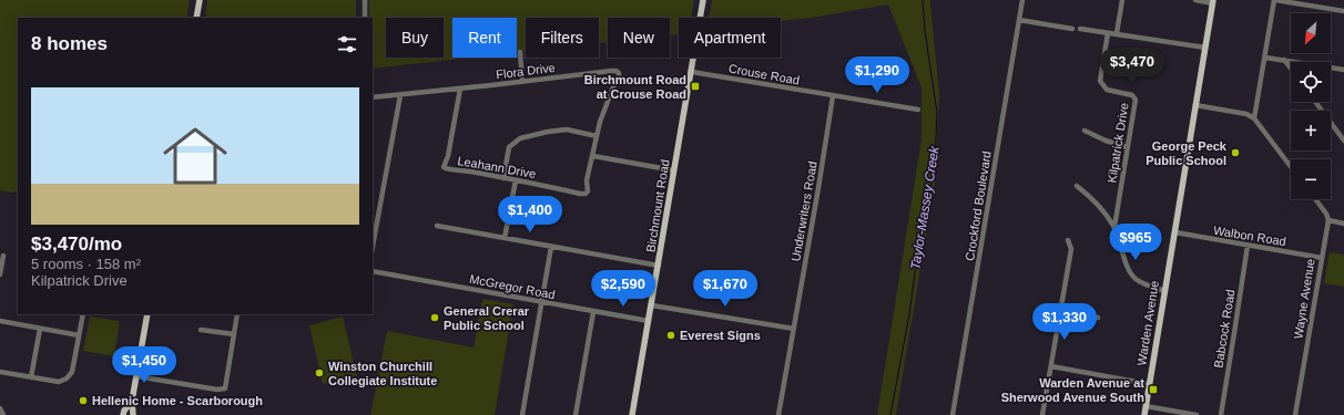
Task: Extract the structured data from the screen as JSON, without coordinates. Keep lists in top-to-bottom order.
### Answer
{
  "streets": {
    "main road": ["Birchmount Road", "Warden Avenue"],
    "street": [
      "Flora Drive",
      "Crouse Road",
      "Kilpatrick Drive",
      "Leahann Drive",
      "Crockford Boulevard",
      "Underwriters Road",
      "Walbon Road",
      "McGregor Road",
      "Wayne Avenue",
      "Babcock Road"
    ]
  },
  "crossings": [
    ["Flora Drive", "Leahann Drive"],
    ["Crouse Road", "Birchmount Road"],
    ["Crouse Road", "Underwriters Road"],
    ["Birchmount Road", "McGregor Road"],
    ["Walbon Road", "Wayne Avenue"],
    ["Walbon Road", "Warden Avenue"],
    ["Walbon Road", "Babcock Road"]
  ],
  "water": ["Taylor-Massey Creek"],
  "places": {
    "transit": ["Birchmount Road at Crouse Road", "Warden Avenue at Sherwood Avenue South"],
    "other": [
      "George Peck Public School",
      "General Crerar Public School",
      "Everest Signs",
      "Winston Churchill Collegiate Institute",
      "Hellenic Home - Scarborough"
    ]
  },
  "north": "bottom left",
  "page": {
    "map_buttons": ["+", "−"],
    "chip": [
      "Buy",
      "Rent",
      "Filters",
      "New",
      "Apartment"
    ],
    "heading": "8 homes",
    "price": [
      "$3,470",
      "$1,290",
      "$1,400",
      "$965",
      "$2,590",
      "$1,670",
      "$1,330",
      "$1,450"
    ],
    "list": [
      {
        "name": "$3,470/mo",
        "note": "5 rooms · 158 m² · Kilpatrick Drive"
      }
    ]
  }
}
